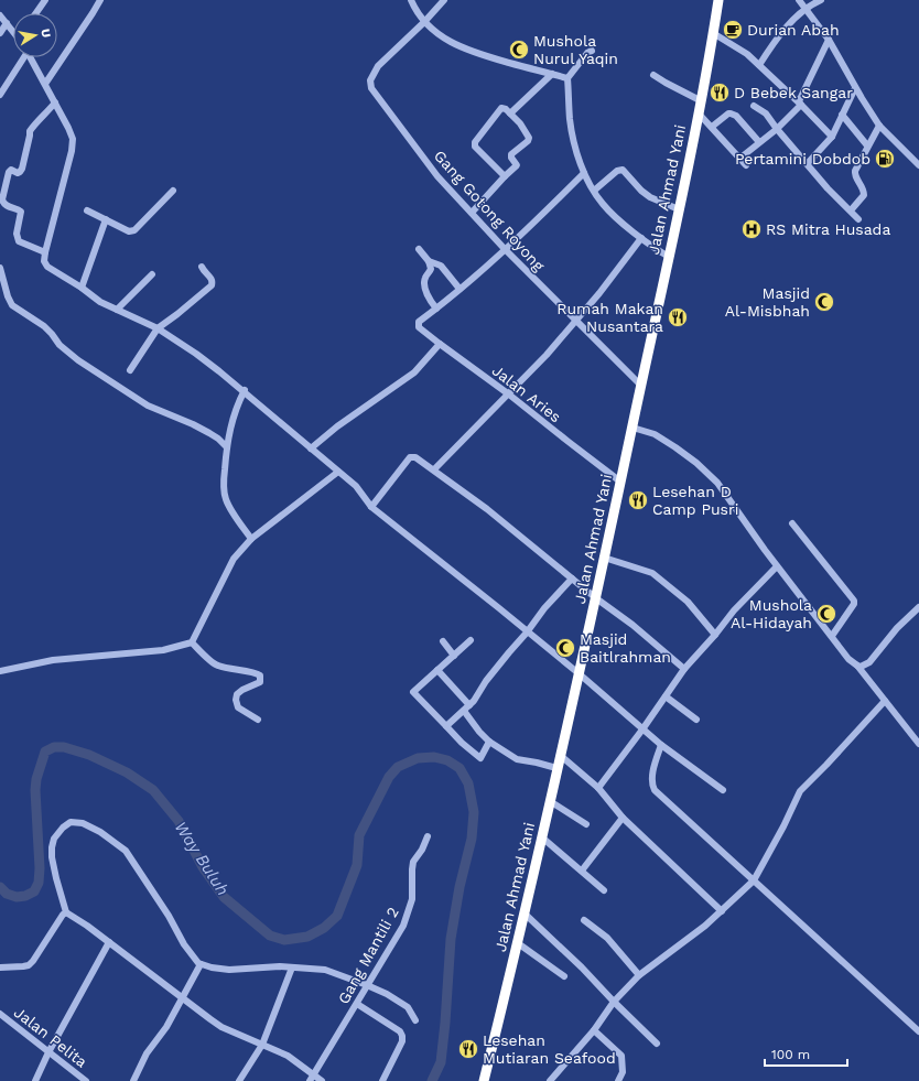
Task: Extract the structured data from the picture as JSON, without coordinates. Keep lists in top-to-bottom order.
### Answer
{
  "streets": {
    "highway": ["Jalan Ahmad Yani"],
    "street": [
      "Gang Gotong Royong",
      "Jalan Aries",
      "Gang Mantili 2",
      "Jalan Pelita"
    ]
  },
  "crossings": [
    ["Jalan Ahmad Yani", "Gang Gotong Royong"],
    ["Jalan Ahmad Yani", "Jalan Aries"]
  ],
  "water": ["Way Buluh"],
  "places": {
    "cafe": ["Durian Abah"],
    "mosque": [
      "Mushola Nurul Yaqin",
      "Masjid Al-Misbhah",
      "Mushola Al-Hidayah",
      "Masjid Baitlrahman"
    ],
    "restaurant": [
      "D Bebek Sangar",
      "Rumah Makan Nusantara",
      "Lesehan D Camp Pusri",
      "Lesehan Mutiaran Seafood"
    ],
    "fuel station": ["Pertamini Dobdob"],
    "hospital": ["RS Mitra Husada"]
  },
  "scale_bar": "100 m",
  "north": "right"
}
